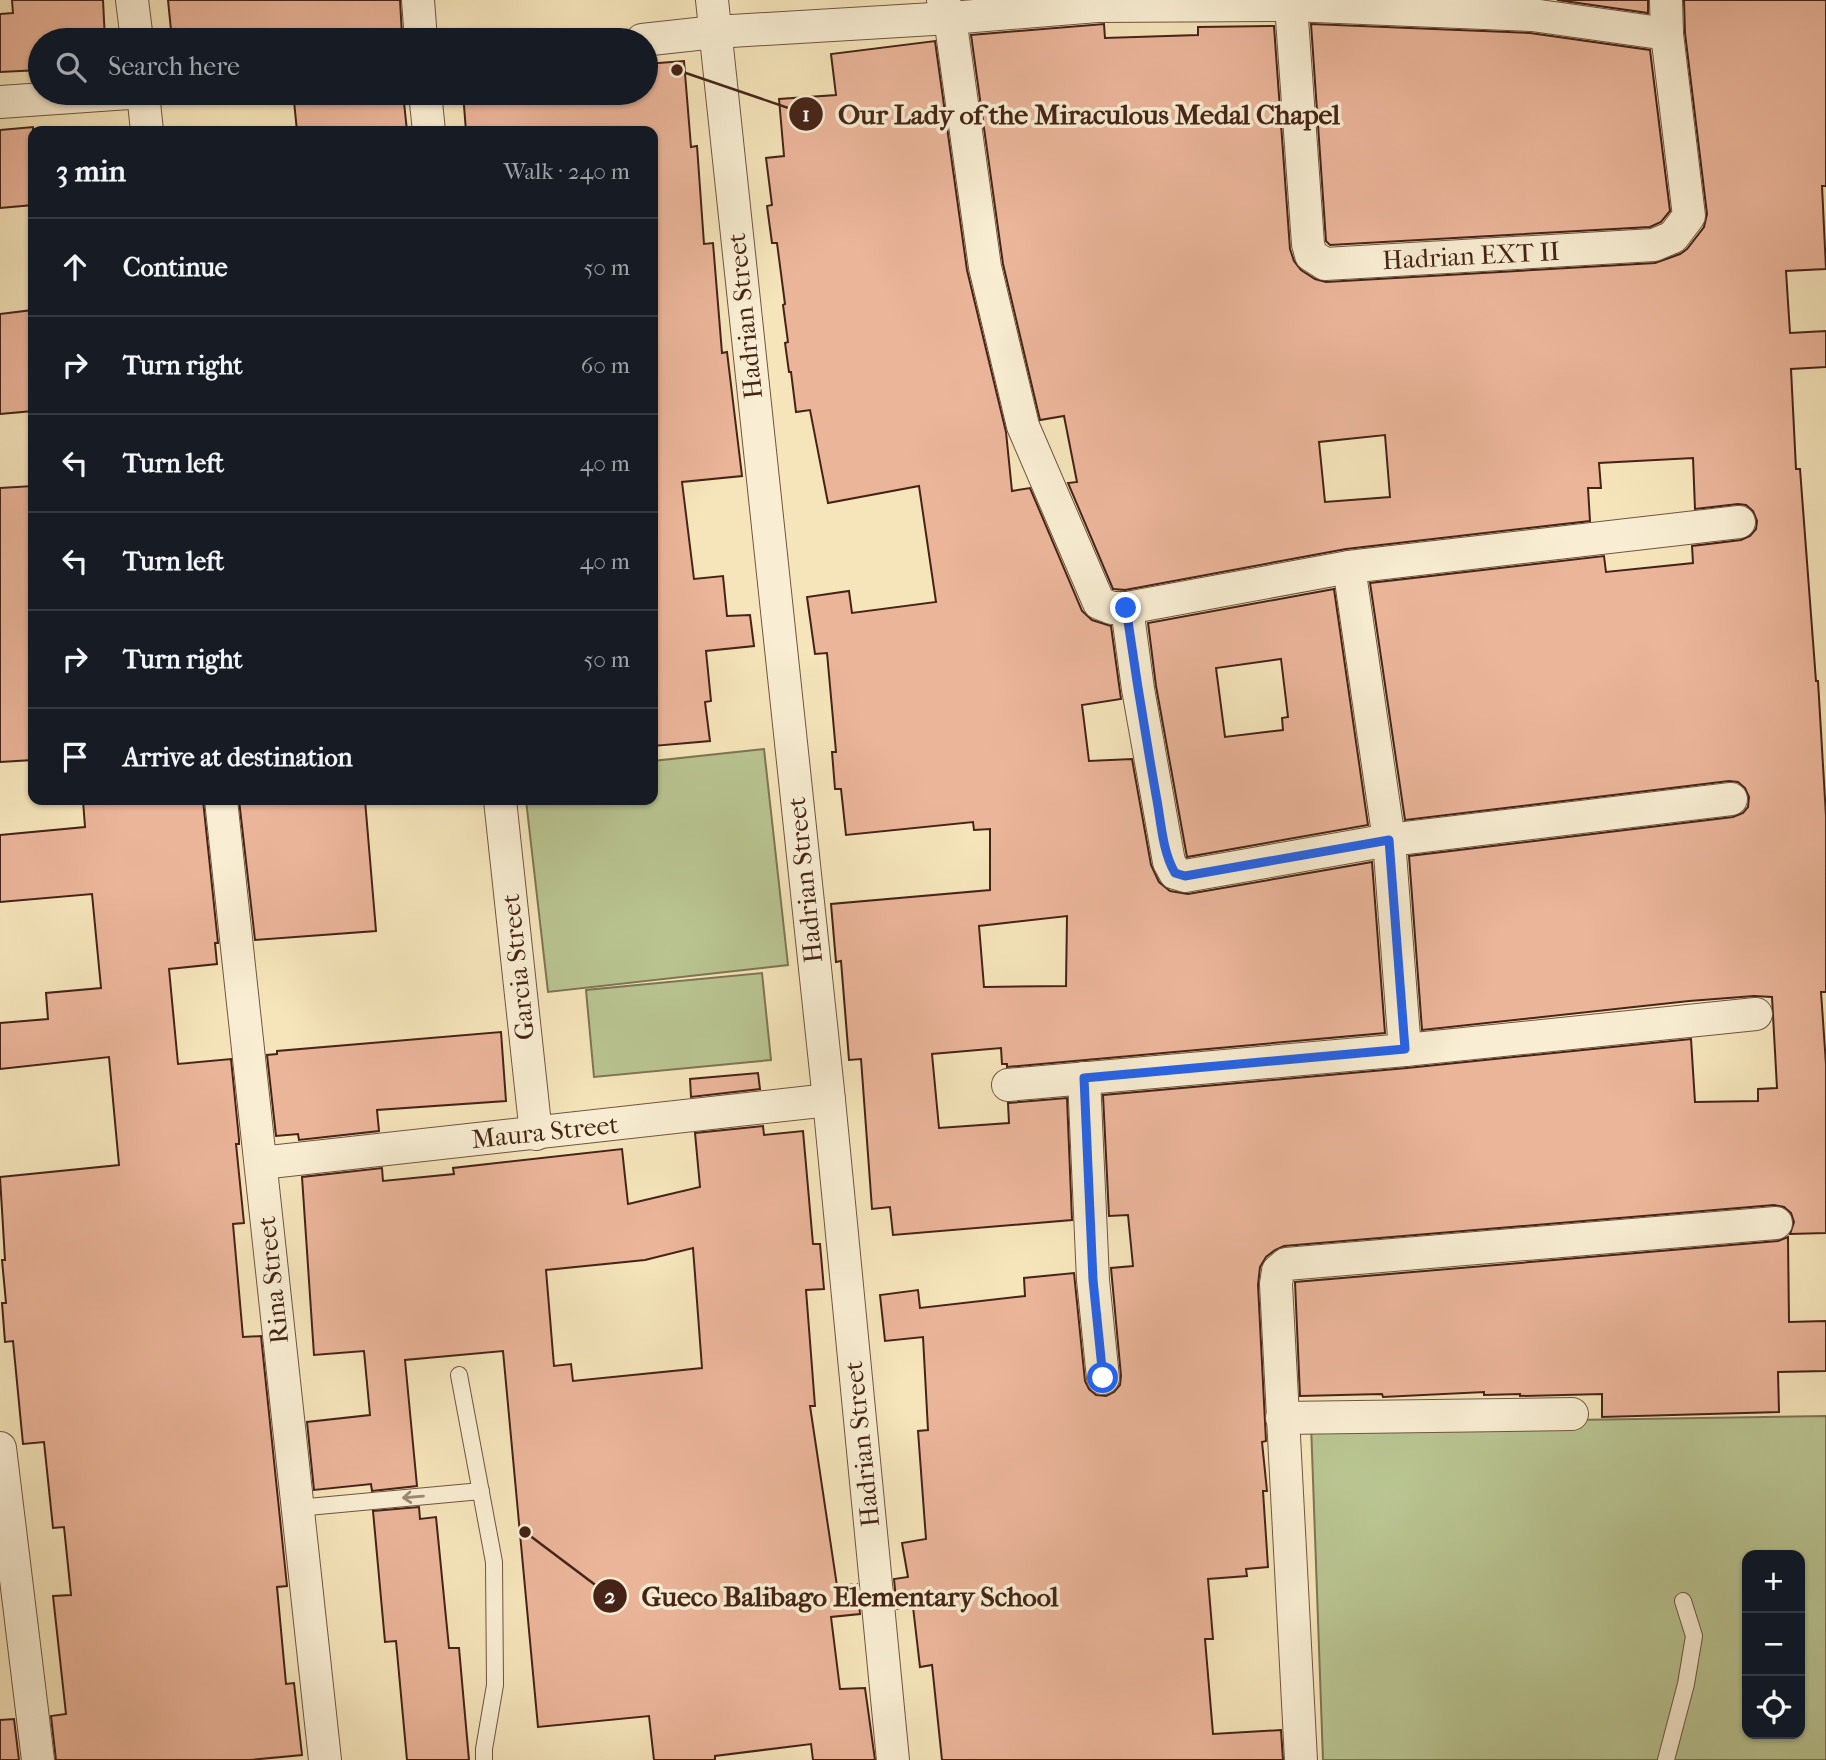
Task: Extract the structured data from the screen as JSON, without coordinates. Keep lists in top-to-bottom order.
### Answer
{
  "streets": {
    "street": [
      "Hadrian EXT II",
      "Hadrian Street",
      "Garcia Street",
      "Maura Street",
      "Rina Street"
    ]
  },
  "crossings": [
    ["Hadrian Street", "Maura Street"],
    ["Garcia Street", "Maura Street"],
    ["Maura Street", "Rina Street"]
  ],
  "places": ["Our Lady of the Miraculous Medal Chapel", "Gueco Balibago Elementary School"],
  "page": {
    "search": "Search here",
    "heading": ["3 min", "Walk · 240 m"],
    "list": [
      ["Continue", "50 m"],
      ["Turn right", "60 m"],
      ["Turn left", "40 m"],
      ["Turn left", "40 m"],
      ["Turn right", "50 m"],
      "Arrive at destination"
    ],
    "map_buttons": ["+", "−"]
  }
}
